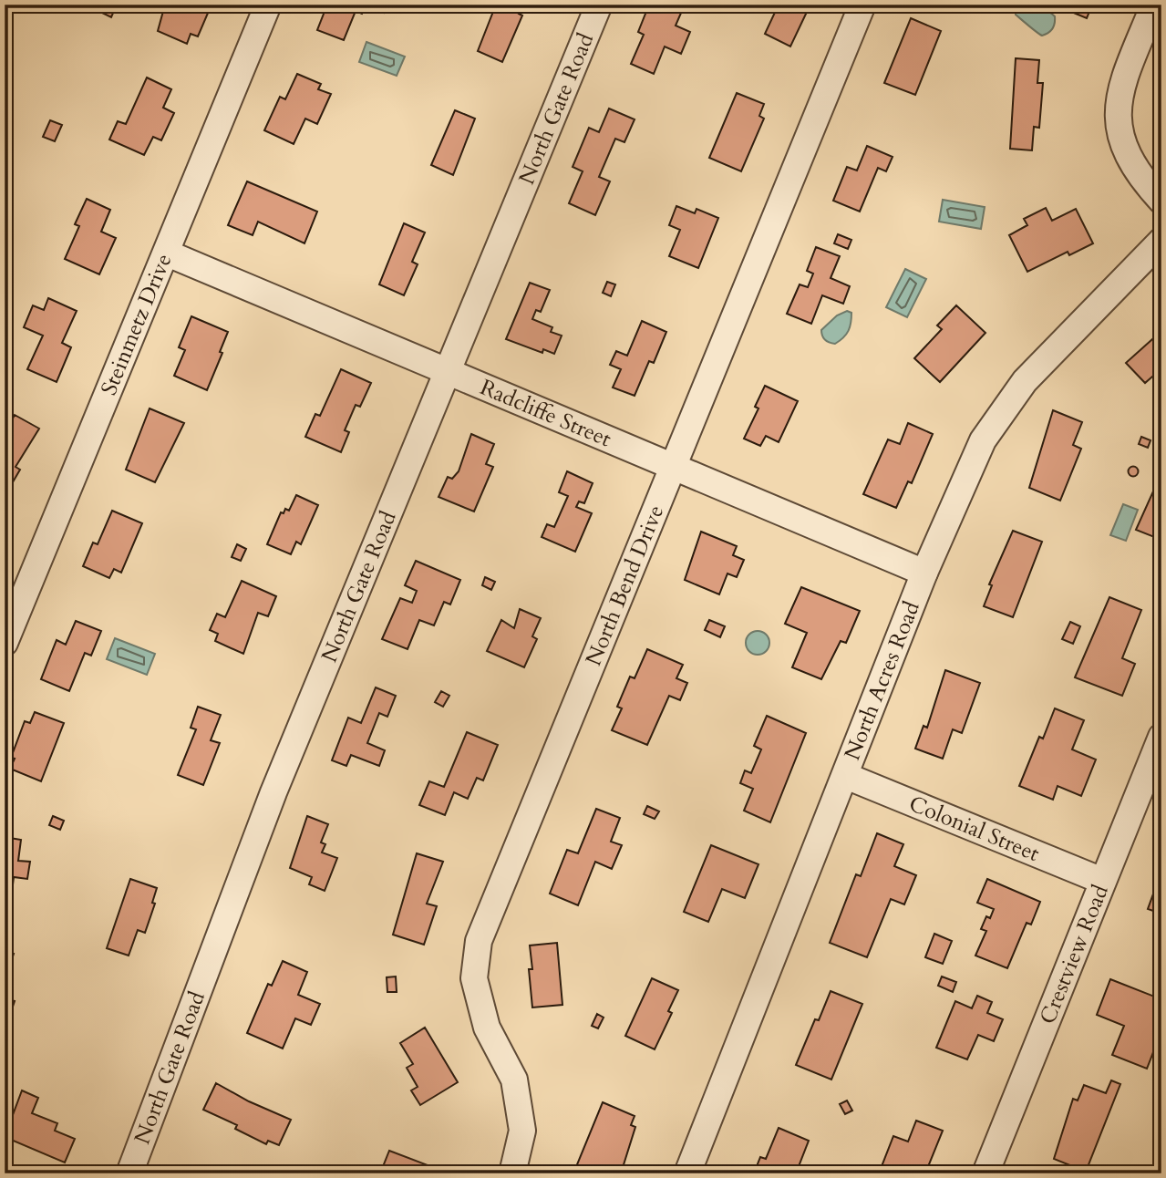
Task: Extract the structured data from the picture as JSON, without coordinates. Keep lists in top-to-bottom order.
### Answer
{
  "streets": {
    "street": [
      "North Gate Road",
      "Steinmetz Drive",
      "Radcliffe Street",
      "North Bend Drive",
      "North Acres Road",
      "Colonial Street",
      "Crestview Road"
    ]
  },
  "crossings": [
    ["North Gate Road", "Radcliffe Street"],
    ["Steinmetz Drive", "Radcliffe Street"],
    ["Radcliffe Street", "North Bend Drive"],
    ["Radcliffe Street", "North Acres Road"],
    ["North Acres Road", "Colonial Street"],
    ["Colonial Street", "Crestview Road"]
  ]
}
